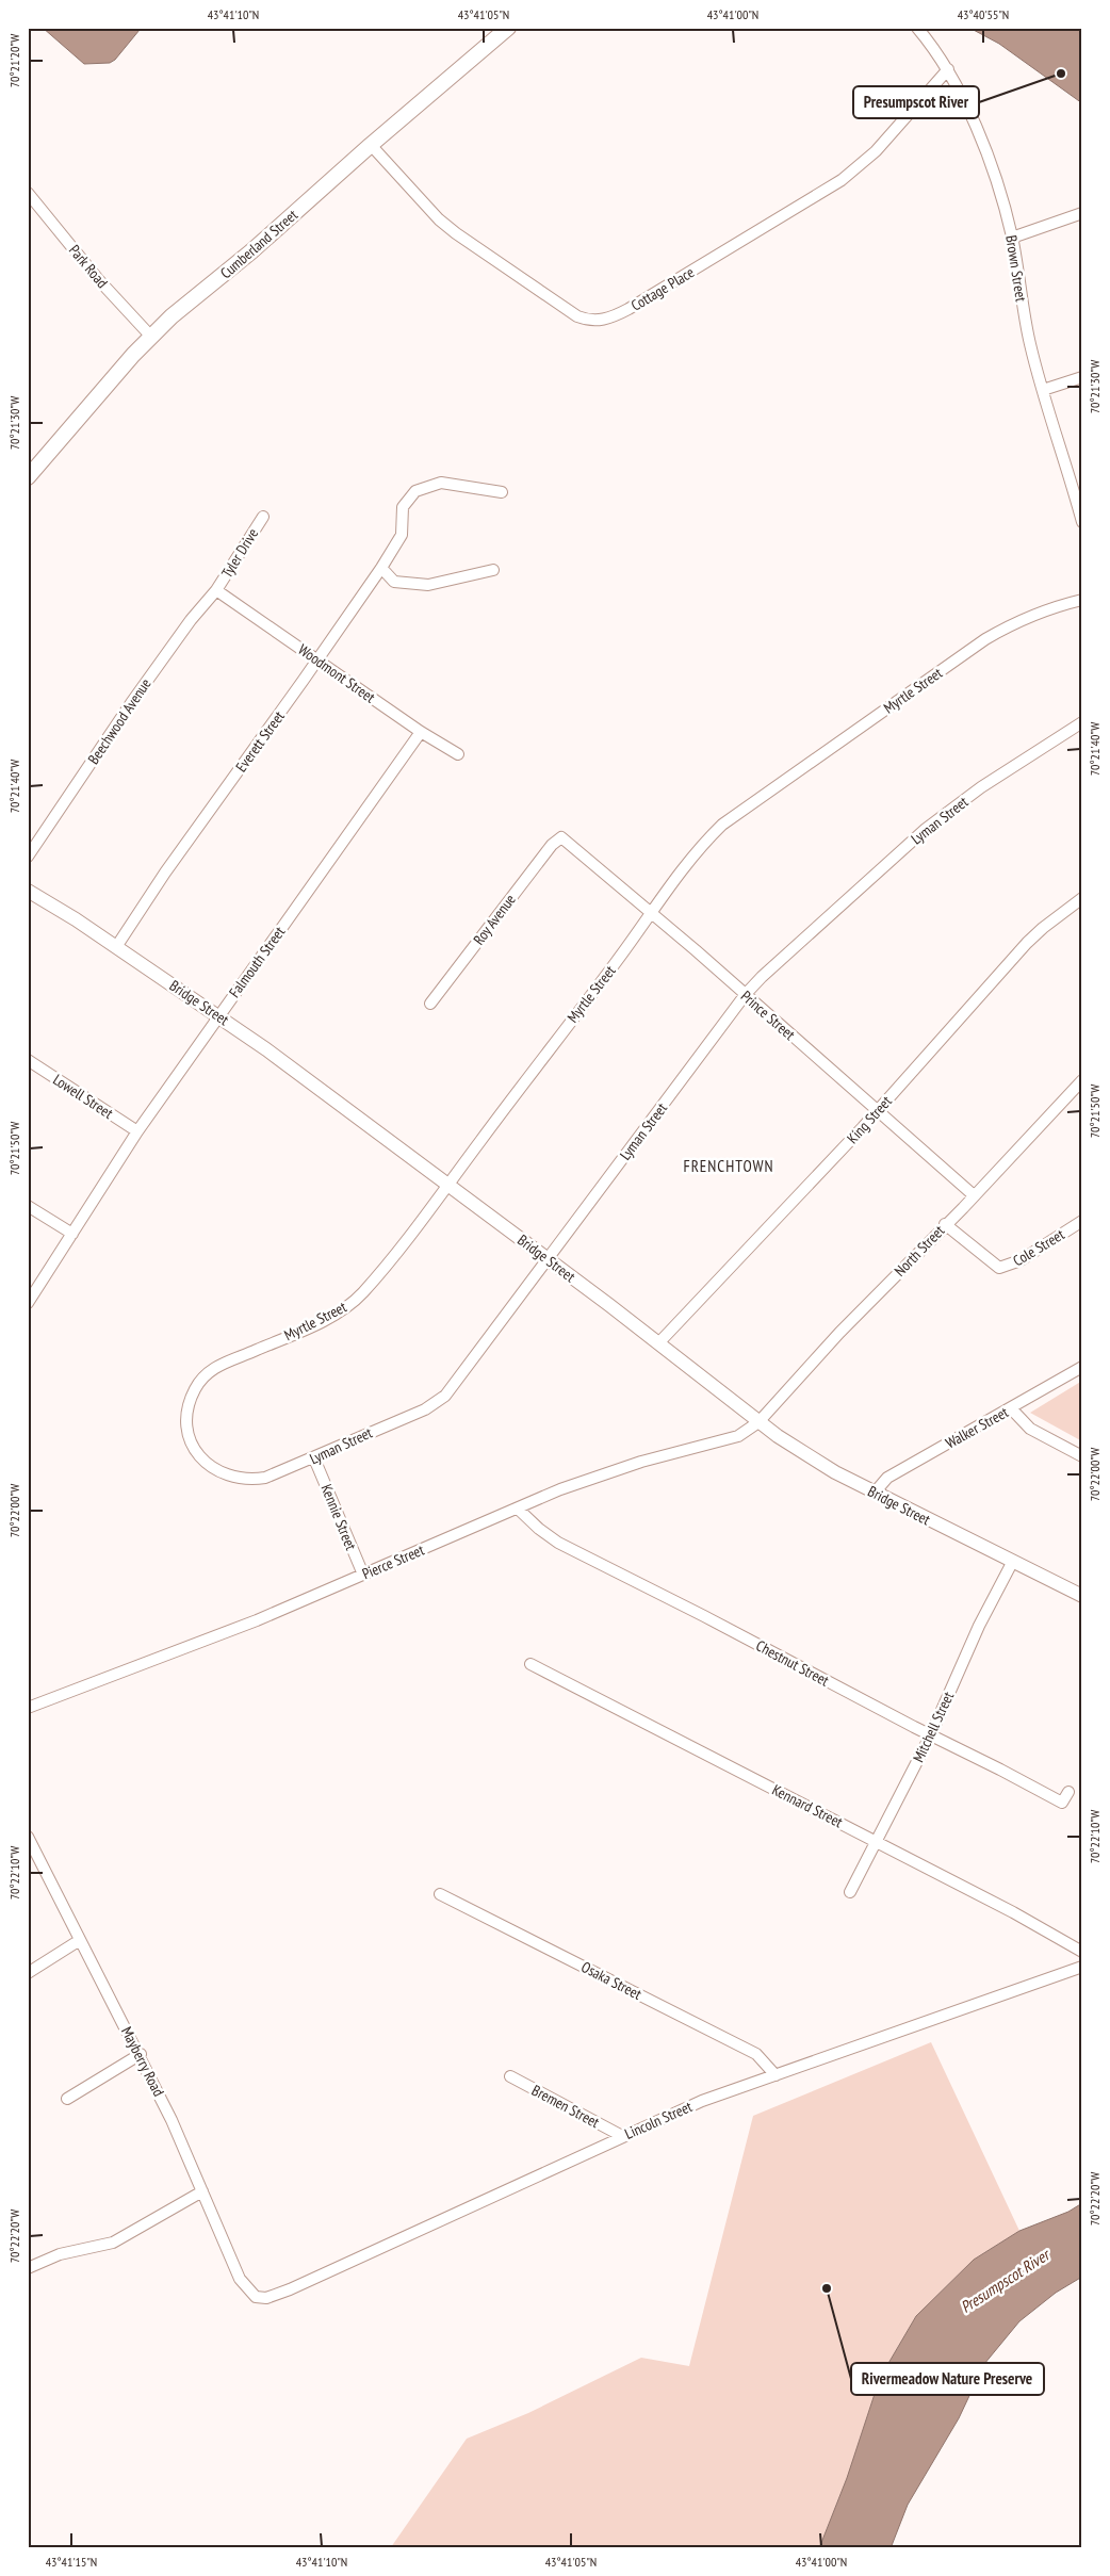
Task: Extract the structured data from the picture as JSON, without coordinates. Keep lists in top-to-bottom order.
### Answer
{
  "streets": {
    "main road": ["Cumberland Street"],
    "street": [
      "Park Road",
      "Brown Street",
      "Cottage Place",
      "Tyler Drive",
      "Woodmont Street",
      "Myrtle Street",
      "Beechwood Avenue",
      "Everett Street",
      "Lyman Street",
      "Roy Avenue",
      "Falmouth Street",
      "Bridge Street",
      "Prince Street",
      "Lowell Street",
      "King Street",
      "Cole Street",
      "North Street",
      "Walker Street",
      "Kennie Street",
      "Pierce Street",
      "Chestnut Street",
      "Mitchell Street",
      "Kennard Street",
      "Osaka Street",
      "Mayberry Road",
      "Bremen Street",
      "Lincoln Street"
    ]
  },
  "crossings": [
    ["Cumberland Street", "Park Road"],
    ["Cumberland Street", "Cottage Place"],
    ["Brown Street", "Cottage Place"],
    ["Tyler Drive", "Woodmont Street"],
    ["Tyler Drive", "Beechwood Avenue"],
    ["Woodmont Street", "Beechwood Avenue"],
    ["Woodmont Street", "Everett Street"],
    ["Woodmont Street", "Falmouth Street"],
    ["Myrtle Street", "Lyman Street"],
    ["Myrtle Street", "Bridge Street"],
    ["Myrtle Street", "Prince Street"],
    ["Everett Street", "Bridge Street"],
    ["Lyman Street", "Bridge Street"],
    ["Lyman Street", "Prince Street"],
    ["Lyman Street", "Kennie Street"],
    ["Roy Avenue", "Prince Street"],
    ["Falmouth Street", "Bridge Street"],
    ["Falmouth Street", "Lowell Street"],
    ["Bridge Street", "King Street"],
    ["Bridge Street", "North Street"],
    ["Bridge Street", "Walker Street"],
    ["Bridge Street", "Pierce Street"],
    ["Bridge Street", "Mitchell Street"],
    ["Prince Street", "King Street"],
    ["Prince Street", "North Street"],
    ["Cole Street", "North Street"],
    ["North Street", "Pierce Street"],
    ["Kennie Street", "Pierce Street"],
    ["Pierce Street", "Chestnut Street"],
    ["Chestnut Street", "Mitchell Street"],
    ["Mitchell Street", "Kennard Street"],
    ["Osaka Street", "Lincoln Street"],
    ["Mayberry Road", "Lincoln Street"],
    ["Bremen Street", "Lincoln Street"]
  ],
  "districts": ["FRENCHTOWN"],
  "water": ["Presumpscot River"],
  "places": ["Presumpscot River", "Rivermeadow Nature Preserve"],
  "coordinates": [
    "43°41'10\"N",
    "43°41'05\"N",
    "43°41'00\"N",
    "43°40'55\"N",
    "70°21'20\"W",
    "70°21'30\"W",
    "70°21'40\"W",
    "70°21'50\"W",
    "70°22'00\"W",
    "70°22'10\"W",
    "70°22'20\"W",
    "43°41'15\"N"
  ]
}
